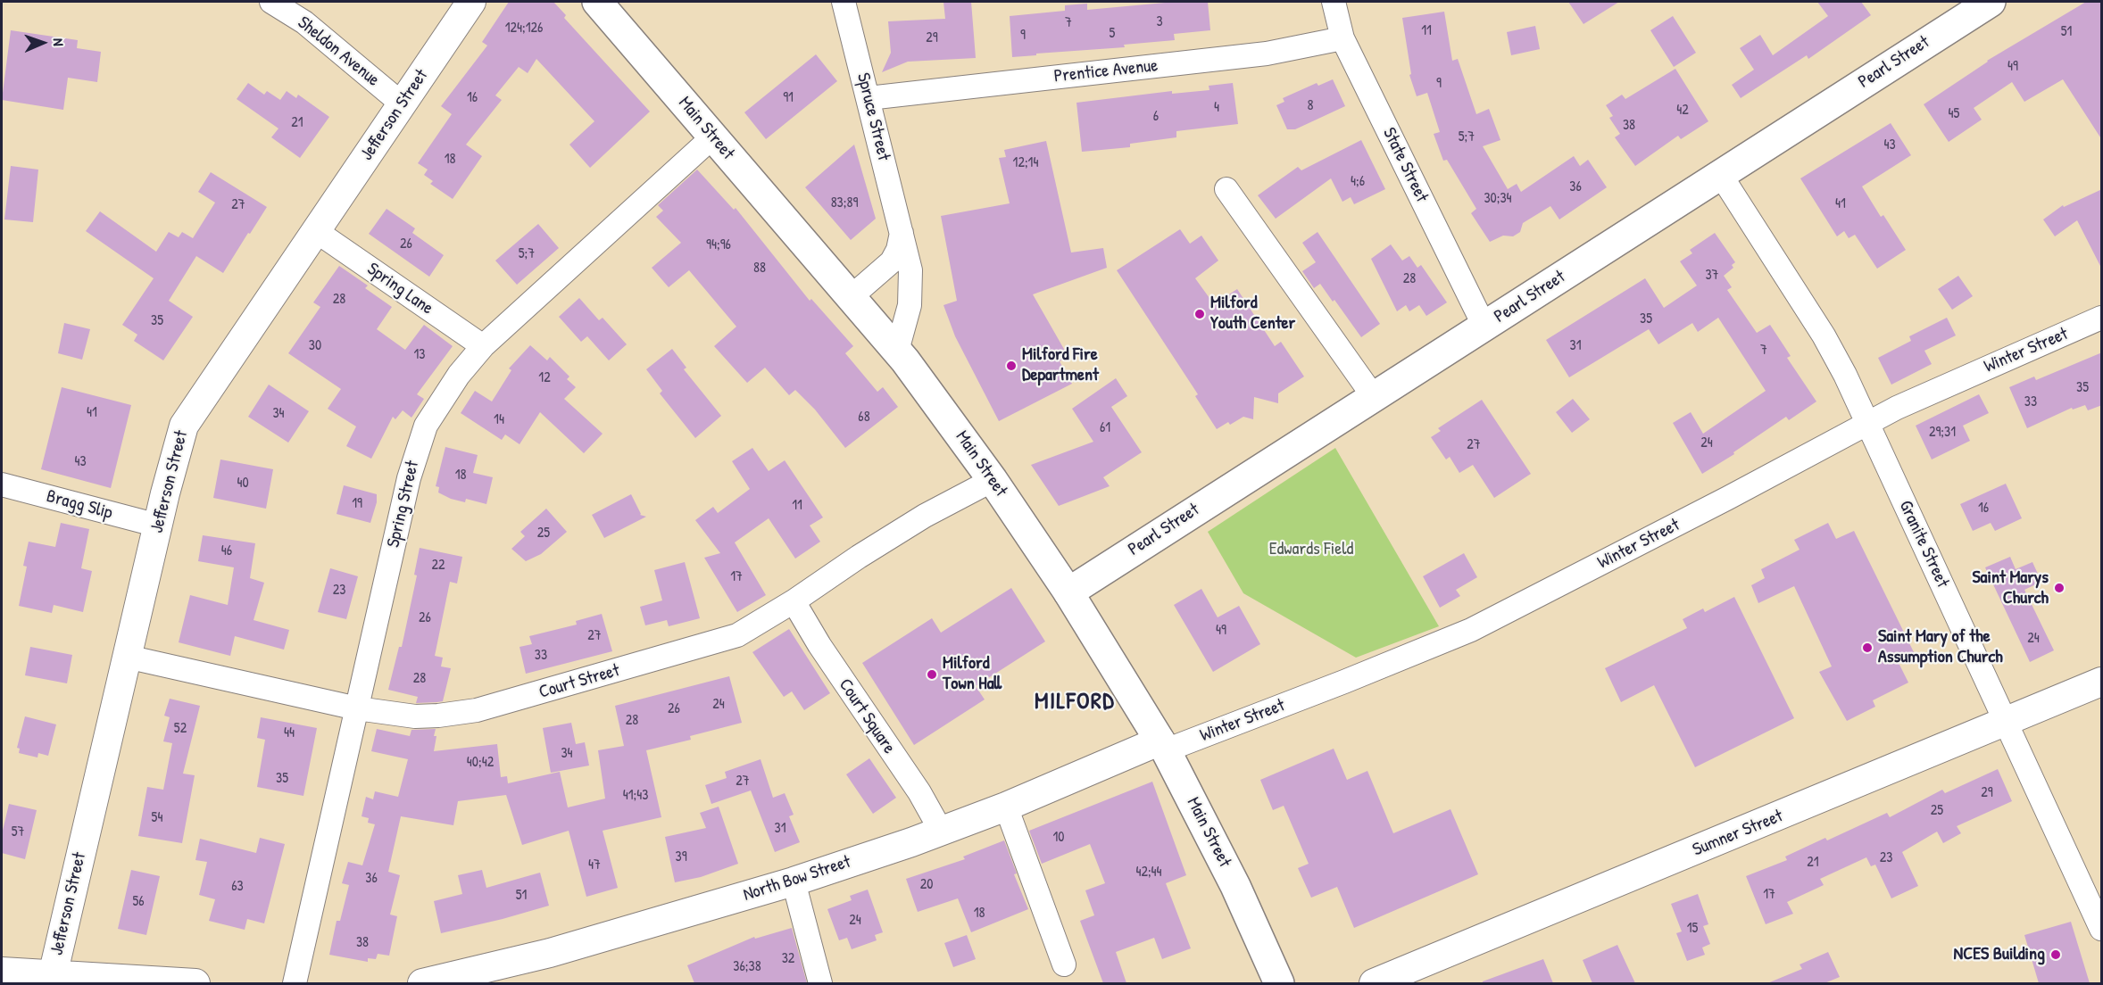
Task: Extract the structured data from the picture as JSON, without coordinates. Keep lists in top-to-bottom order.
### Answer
{
  "streets": {
    "main road": ["Pearl Street", "Main Street"],
    "street": [
      "Sheldon Avenue",
      "Prentice Avenue",
      "Jefferson Street",
      "Spruce Street",
      "State Street",
      "Spring Lane",
      "Winter Street",
      "Spring Street",
      "Bragg Slip",
      "Granite Street",
      "Court Street",
      "Court Square",
      "Sumner Street",
      "North Bow Street"
    ]
  },
  "crossings": [
    ["Sheldon Avenue", "Jefferson Street"],
    ["Pearl Street", "Main Street"],
    ["Pearl Street", "State Street"],
    ["Pearl Street", "Granite Street"],
    ["Prentice Avenue", "Spruce Street"],
    ["Prentice Avenue", "State Street"],
    ["Jefferson Street", "Spring Lane"],
    ["Jefferson Street", "Bragg Slip"],
    ["Jefferson Street", "Court Street"],
    ["Spruce Street", "Main Street"],
    ["Main Street", "Winter Street"],
    ["Main Street", "Spring Street"],
    ["Main Street", "Court Street"],
    ["Main Street", "North Bow Street"],
    ["Spring Lane", "Spring Street"],
    ["Winter Street", "Granite Street"],
    ["Winter Street", "North Bow Street"],
    ["Spring Street", "Court Street"],
    ["Granite Street", "Sumner Street"],
    ["Court Street", "Court Square"],
    ["Court Square", "North Bow Street"]
  ],
  "districts": ["MILFORD"],
  "parks": ["Edwards Field"],
  "places": [
    "Milford Youth Center",
    "Milford Fire Department",
    "Saint Marys Church",
    "Saint Mary of the Assumption Church",
    "Milford Town Hall",
    "NCES Building"
  ],
  "house_numbers": [
    "3",
    "7",
    "124;126",
    "11",
    "51",
    "5",
    "9",
    "29",
    "49",
    "9",
    "16",
    "91",
    "8",
    "4",
    "42",
    "45",
    "6",
    "21",
    "38",
    "5;7",
    "43",
    "18",
    "12;14",
    "4;6",
    "36",
    "30;34",
    "83;89",
    "41",
    "27",
    "26",
    "94;96",
    "5;7",
    "88",
    "37",
    "28",
    "28",
    "35",
    "35",
    "30",
    "31",
    "7",
    "13",
    "12",
    "35",
    "33",
    "41",
    "34",
    "68",
    "14",
    "61",
    "29;31",
    "24",
    "27",
    "43",
    "18",
    "40",
    "19",
    "11",
    "16",
    "25",
    "46",
    "22",
    "17",
    "23",
    "26",
    "49",
    "27",
    "24",
    "33",
    "28",
    "24",
    "26",
    "28",
    "52",
    "44",
    "34",
    "40;42",
    "35",
    "27",
    "29",
    "41;43",
    "25",
    "54",
    "31",
    "57",
    "10",
    "39",
    "23",
    "21",
    "47",
    "42;44",
    "36",
    "20",
    "63",
    "17",
    "51",
    "56",
    "18",
    "24",
    "15",
    "38",
    "32",
    "36;38"
  ],
  "north": "right"
}
